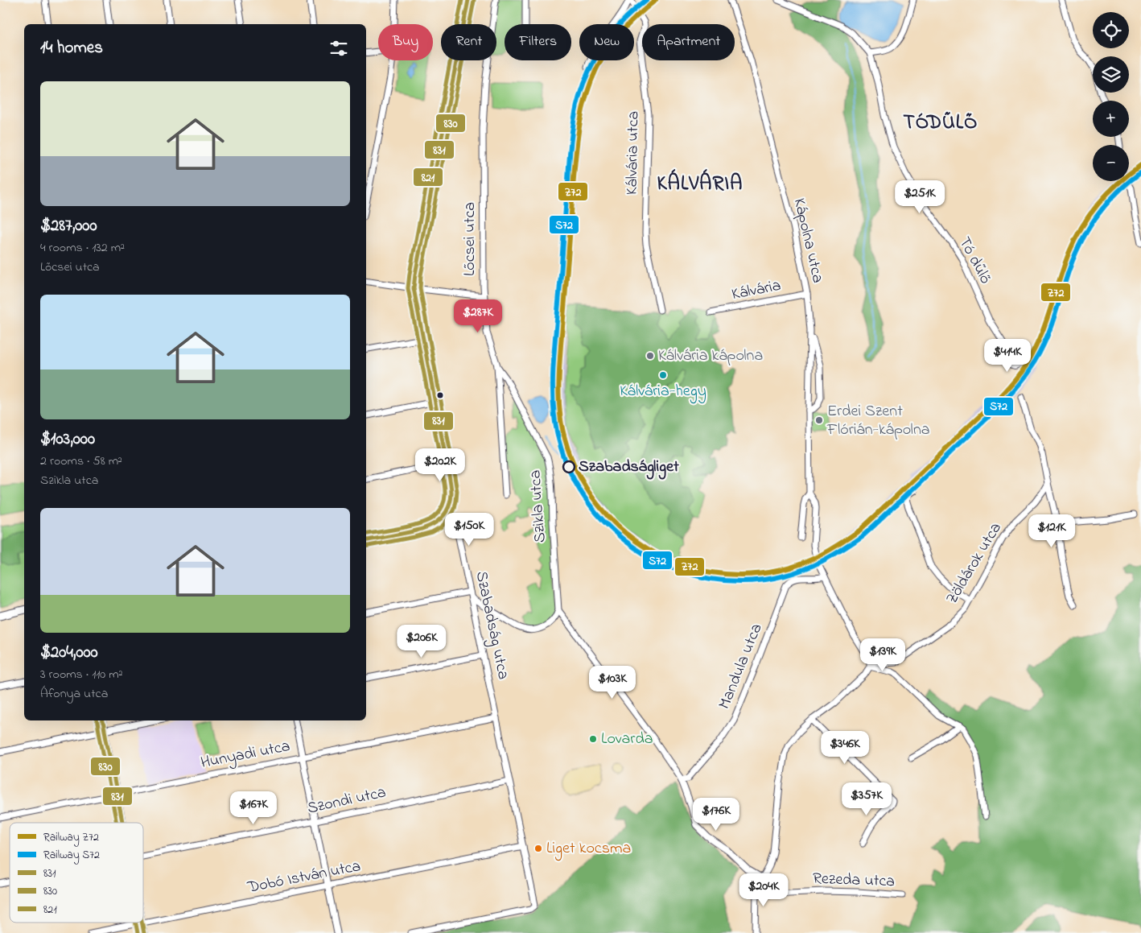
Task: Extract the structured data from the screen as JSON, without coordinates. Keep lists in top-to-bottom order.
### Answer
{
  "streets": {
    "street": [
      "Kálvária utca",
      "Lőcsei utca",
      "Kápolna utca",
      "Tó dűlő",
      "Kálvária",
      "Szikla utca",
      "Zöldárok utca",
      "Szabadság utca",
      "Mandula utca",
      "Hunyadi utca",
      "Szondi utca",
      "Dobó István utca",
      "Rezeda utca"
    ]
  },
  "crossings": [
    ["Lőcsei utca", "Szikla utca"],
    ["Kápolna utca", "Kálvária"],
    ["Kápolna utca", "Mandula utca"],
    ["Szabadság utca", "Hunyadi utca"],
    ["Szabadság utca", "Szondi utca"],
    ["Szabadság utca", "Dobó István utca"]
  ],
  "districts": ["TÓDŰLŐ", "KÁLVÁRIA"],
  "places": [
    "Kálvária kápolna",
    "Kálvária-hegy",
    "Erdei Szent Flórián-kápolna",
    "Szabadságliget",
    "Lovarda",
    "Liget kocsma"
  ],
  "lines": [
    "rail line Z72",
    "rail line S72",
    "transit line 831",
    "transit line 821",
    "transit line 830"
  ],
  "legend": [
    "Railway Z72",
    "Railway S72",
    "831",
    "830",
    "821"
  ],
  "page": {
    "map_buttons": ["+", "−"],
    "chip": [
      "Buy",
      "Rent",
      "Filters",
      "New",
      "Apartment"
    ],
    "heading": "14 homes",
    "list": [
      {
        "name": "$287,000",
        "note": "4 rooms · 132 m² · Lőcsei utca"
      },
      {
        "name": "$103,000",
        "note": "2 rooms · 58 m² · Szikla utca"
      },
      {
        "name": "$204,000",
        "note": "3 rooms · 110 m² · Áfonya utca"
      }
    ],
    "price": [
      "$251K",
      "$287K",
      "$414K",
      "$202K",
      "$150K",
      "$121K",
      "$206K",
      "$139K",
      "$103K",
      "$346K",
      "$357K",
      "$167K",
      "$176K",
      "$204K"
    ]
  }
}
